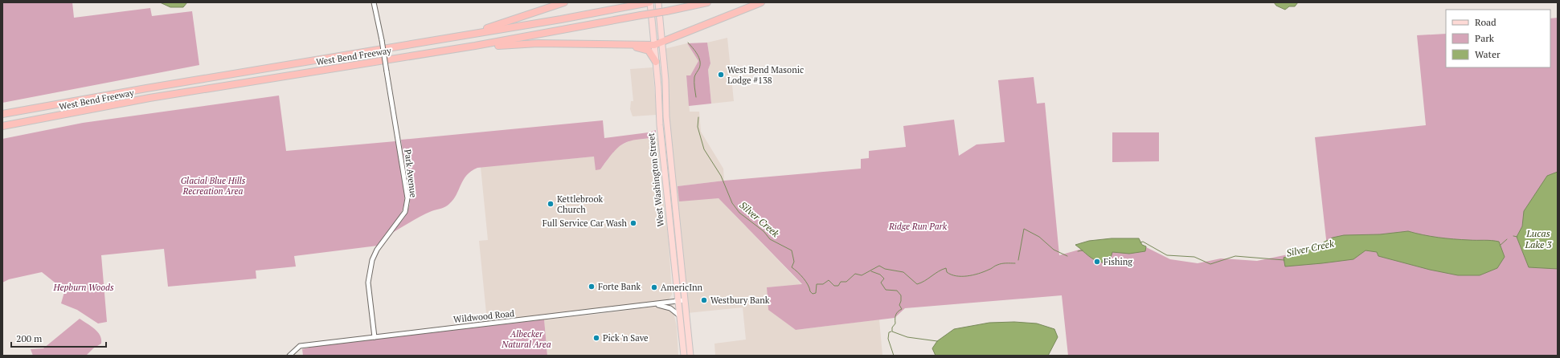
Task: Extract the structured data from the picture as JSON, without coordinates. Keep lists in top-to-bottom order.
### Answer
{
  "streets": {
    "highway": ["West Bend Freeway"],
    "main road": ["West Washington Street"],
    "street": ["Park Avenue", "Wildwood Road"]
  },
  "crossings": [
    ["West Bend Freeway", "West Washington Street"],
    ["Park Avenue", "Wildwood Road"],
    ["West Washington Street", "Wildwood Road"]
  ],
  "water": ["Silver Creek", "Lucas Lake 3"],
  "parks": [
    "Glacial Blue Hills Recreation Area",
    "Ridge Run Park",
    "Hepburn Woods",
    "Albecker Natural Area"
  ],
  "places": [
    "West Bend Masonic Lodge #138",
    "Kettlebrook Church",
    "Full Service Car Wash",
    "Fishing",
    "Forte Bank",
    "AmericInn",
    "Westbury Bank",
    "Pick 'n Save"
  ],
  "legend": ["Road", "Park", "Water"],
  "scale_bar": "200 m"
}
